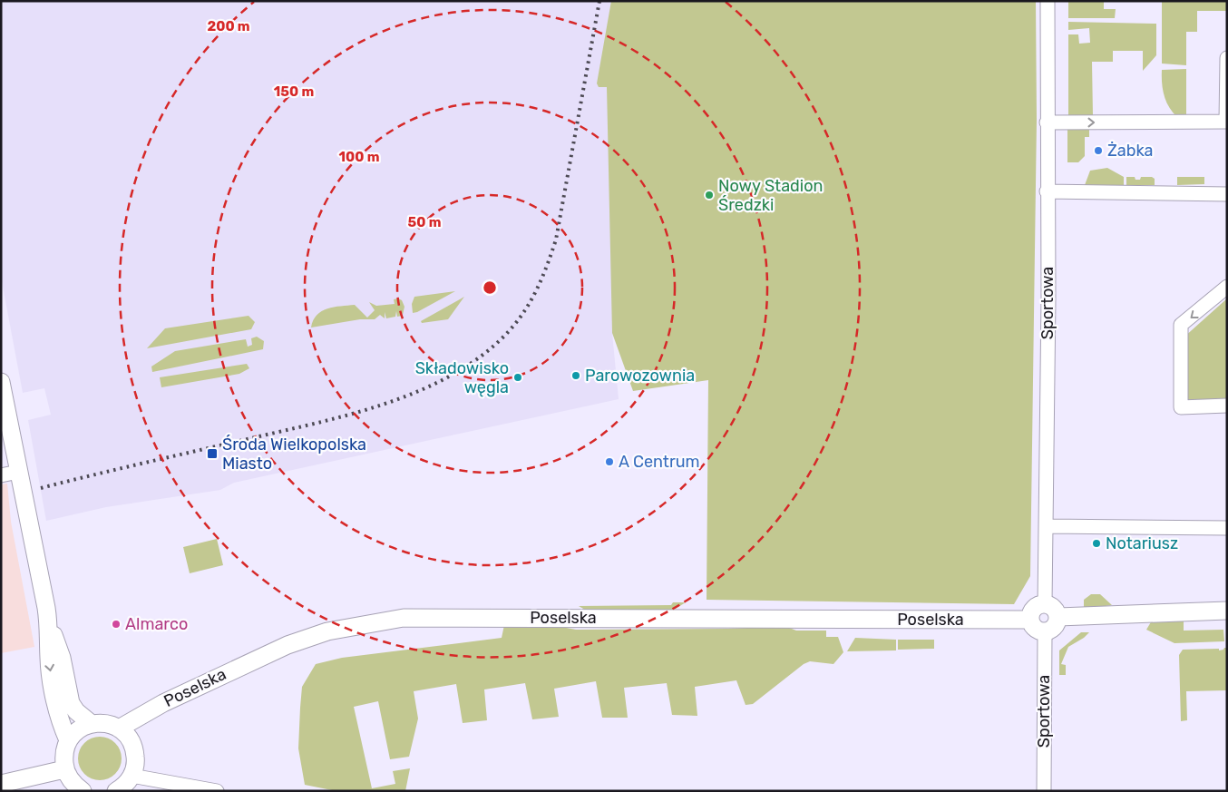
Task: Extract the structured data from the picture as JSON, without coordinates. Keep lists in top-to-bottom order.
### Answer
{
  "streets": {
    "street": ["Sportowa", "Poselska"]
  },
  "crossings": [
    ["Sportowa", "Poselska"]
  ],
  "places": {
    "other": [
      "Żabka",
      "Nowy Stadion Średzki",
      "Parowozownia",
      "Składowisko węgla",
      "A Centrum",
      "Notariusz",
      "Almarco"
    ],
    "transit": ["Środa Wielkopolska Miasto"]
  },
  "rings": [
    "200 m",
    "150 m",
    "100 m",
    "50 m"
  ]
}
